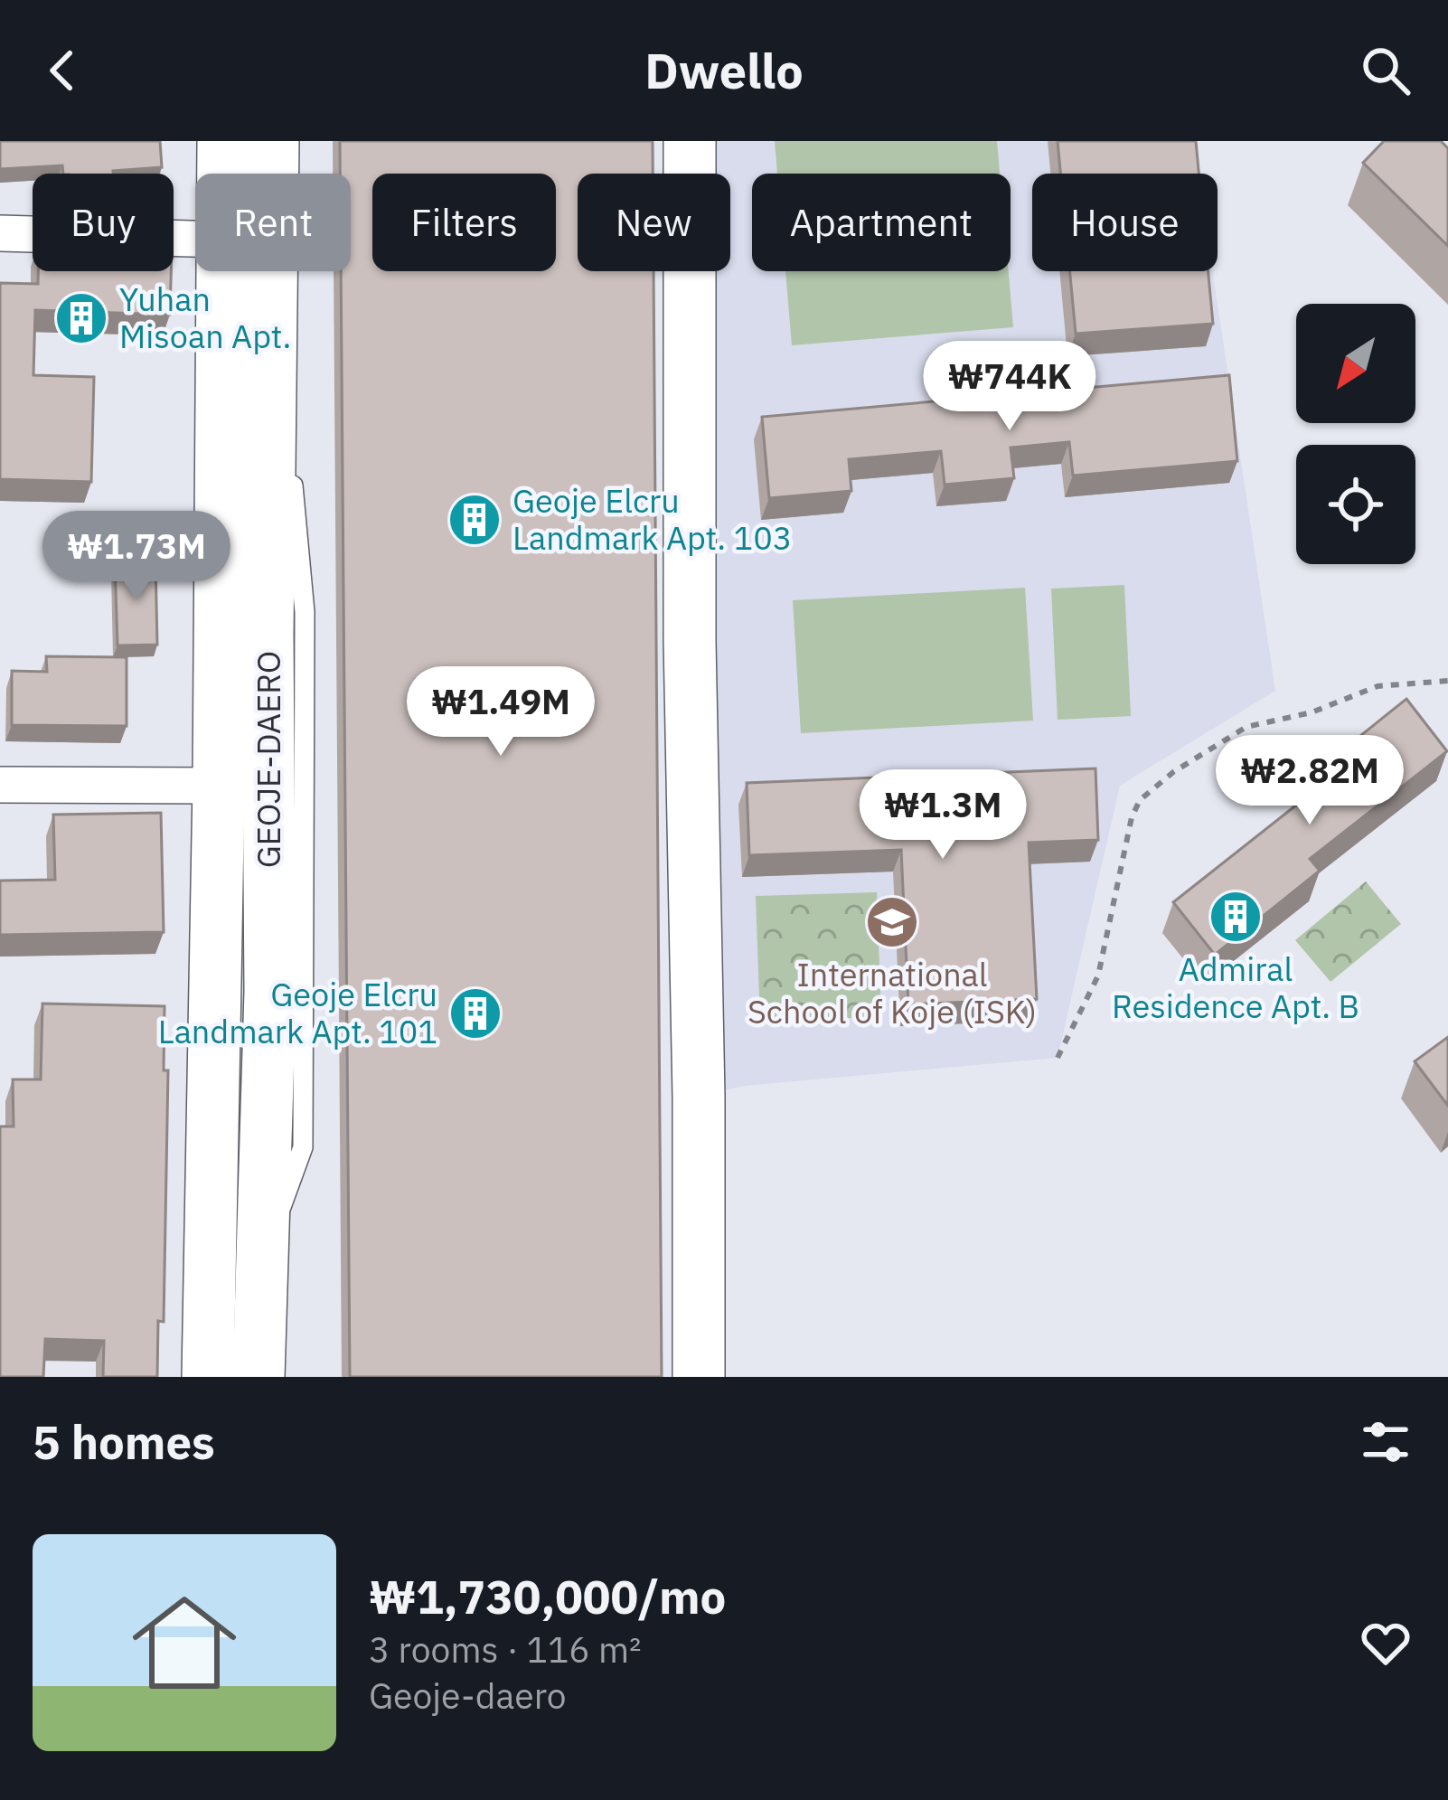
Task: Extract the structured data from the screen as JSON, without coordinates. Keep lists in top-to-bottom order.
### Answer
{
  "streets": {
    "street": ["GEOJE-DAERO"]
  },
  "places": {
    "building": [
      "Yuhan Misoan Apt.",
      "Geoje Elcru Landmark Apt. 103",
      "Admiral Residence Apt. B",
      "Geoje Elcru Landmark Apt. 101"
    ],
    "school or university": ["International School of Koje (ISK)"]
  },
  "north": "bottom left",
  "page": {
    "header": "Dwello",
    "chip": [
      "Buy",
      "Rent",
      "Filters",
      "New",
      "Apartment",
      "House"
    ],
    "price": [
      "₩744K",
      "₩1.73M",
      "₩1.49M",
      "₩2.82M",
      "₩1.3M"
    ],
    "heading": "5 homes",
    "list": [
      {
        "name": "₩1,730,000/mo",
        "note": "3 rooms · 116 m² · Geoje-daero"
      }
    ]
  }
}
